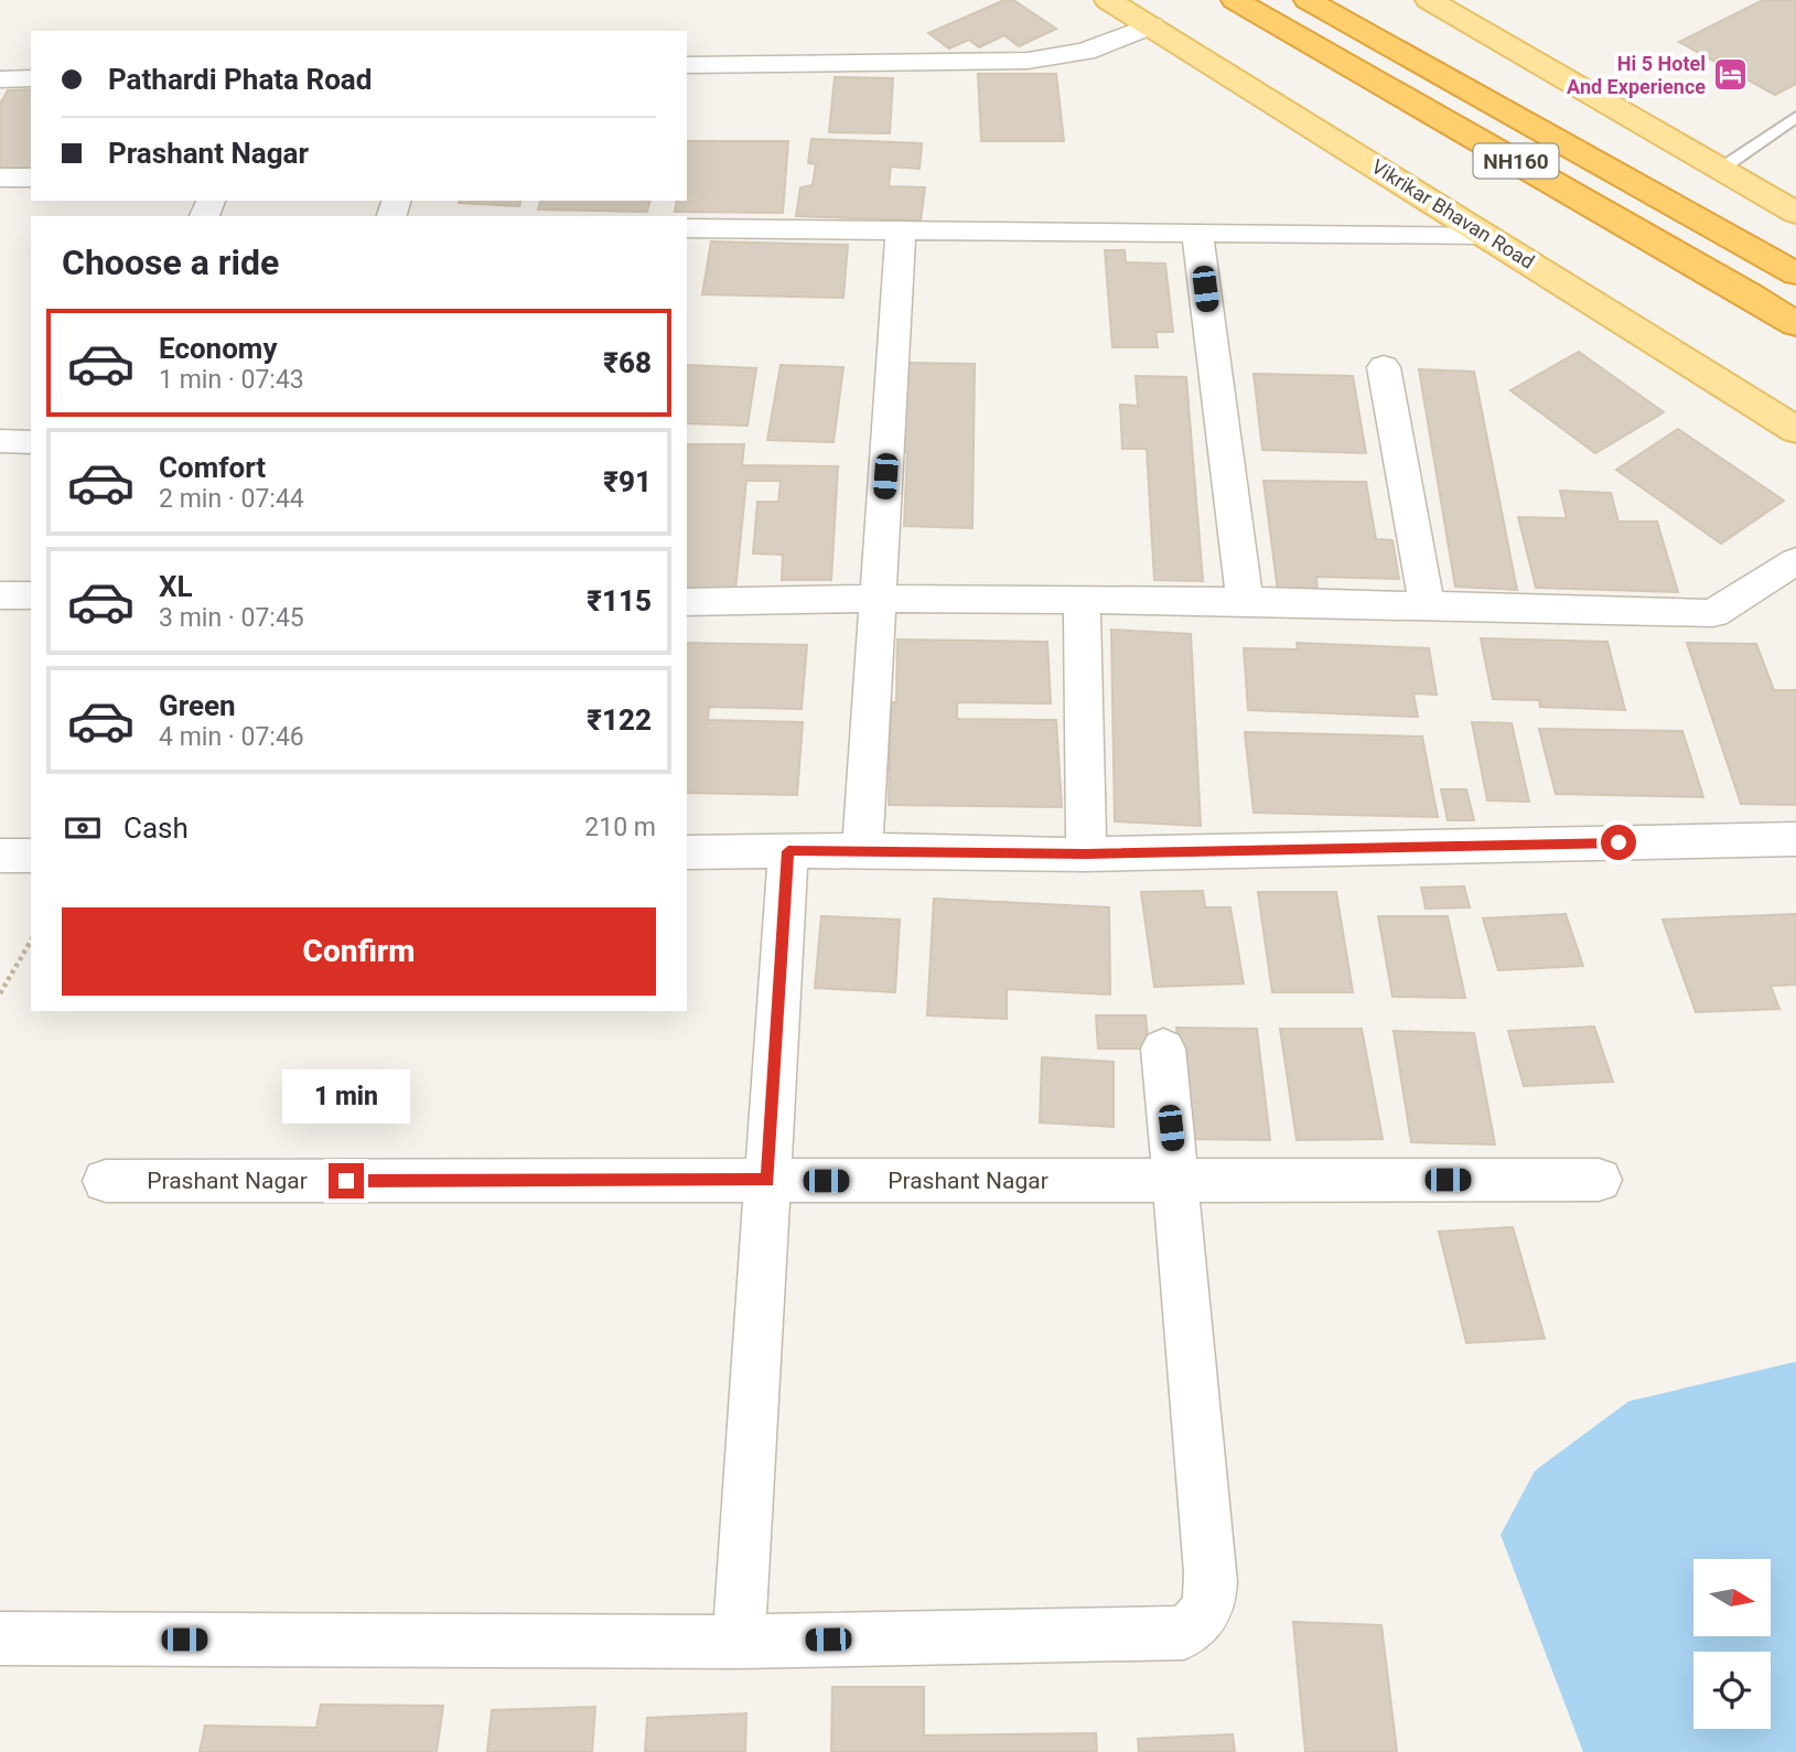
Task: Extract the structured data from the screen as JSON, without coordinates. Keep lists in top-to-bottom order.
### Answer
{
  "streets": {
    "highway": ["NH160"],
    "main road": ["Vikrikar Bhavan Road"],
    "street": ["Prashant Nagar"]
  },
  "places": {
    "hotel": ["Hi 5 Hotel And Experience"]
  },
  "north": "right",
  "page": {
    "banner": ["Pathardi Phata Road", "Prashant Nagar"],
    "heading": "Choose a ride",
    "list": [
      {
        "name": "Economy",
        "note": "1 min · 07:43",
        "value": "₹68"
      },
      {
        "name": "Comfort",
        "note": "2 min · 07:44",
        "value": "₹91"
      },
      {
        "name": "XL",
        "note": "3 min · 07:45",
        "value": "₹115"
      },
      {
        "name": "Green",
        "note": "4 min · 07:46",
        "value": "₹122"
      }
    ],
    "pay": ["Cash", "210 m"],
    "buttons": "Confirm",
    "bubble": "1 min"
  }
}
